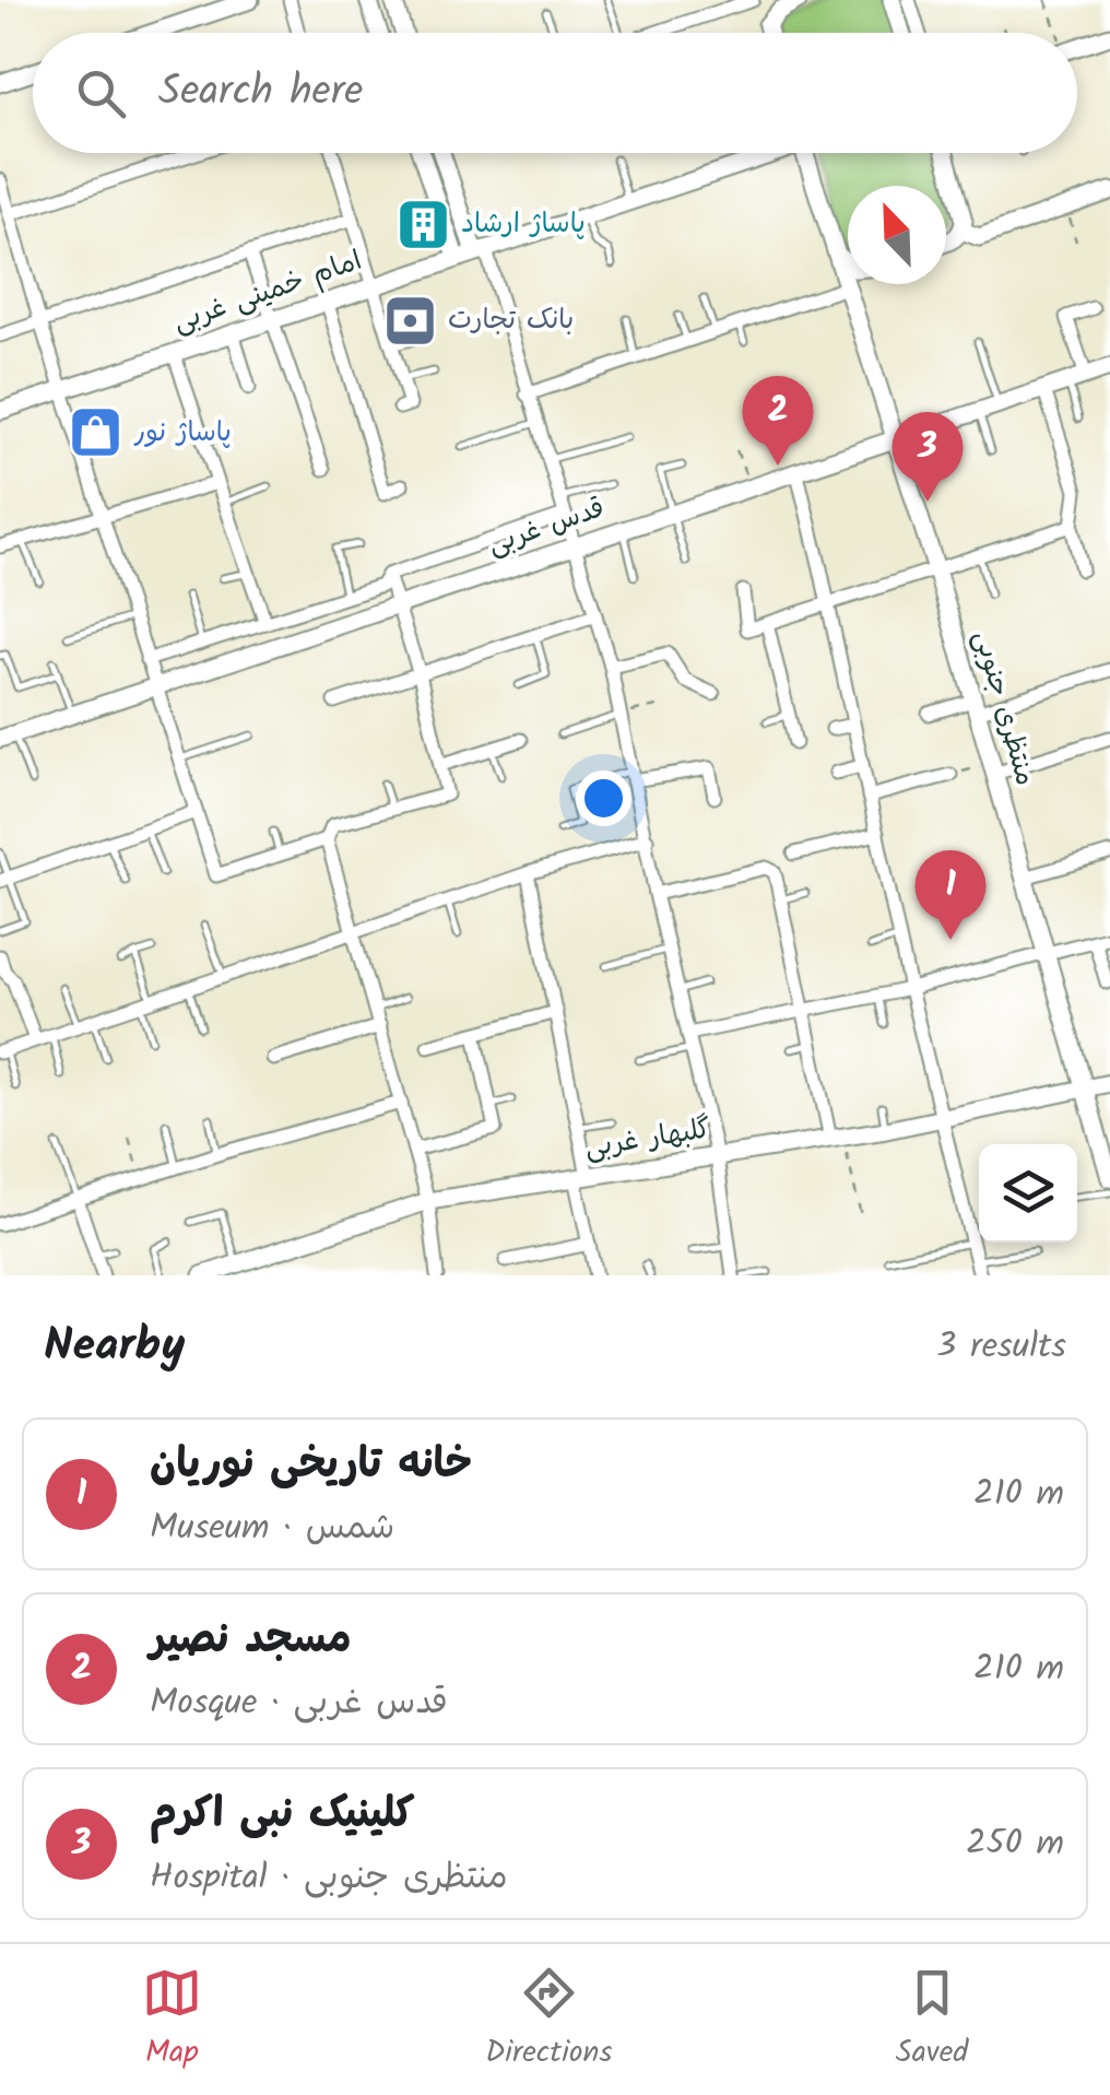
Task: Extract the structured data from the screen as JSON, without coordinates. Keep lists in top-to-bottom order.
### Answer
{
  "streets": {
    "street": [
      "امام خمینی غربی",
      "قدس غربی",
      "منتظری جنوبی",
      "گلبهار غربی"
    ]
  },
  "crossings": [
    ["قدس غربی", "منتظری جنوبی"],
    ["منتظری جنوبی", "گلبهار غربی"]
  ],
  "places": {
    "building": ["پاساژ ارشاد"],
    "bank": ["بانک تجارت"],
    "shop": ["پاساژ نور"]
  },
  "north": "top left",
  "page": {
    "search": "Search here",
    "pins": ["2", "3", "1"],
    "heading": ["Nearby", "3 results"],
    "list": [
      {
        "mark": "1",
        "name": "خانه تاریخی نوریان",
        "note": "Museum · شمس",
        "value": "210 m"
      },
      {
        "mark": "2",
        "name": "مسجد نصیر",
        "note": "Mosque · قدس غربی",
        "value": "210 m"
      },
      {
        "mark": "3",
        "name": "کلینیک نبی اکرم",
        "note": "Hospital · منتظری جنوبی",
        "value": "250 m"
      }
    ],
    "nav": ["Map", "Directions", "Saved"]
  }
}
